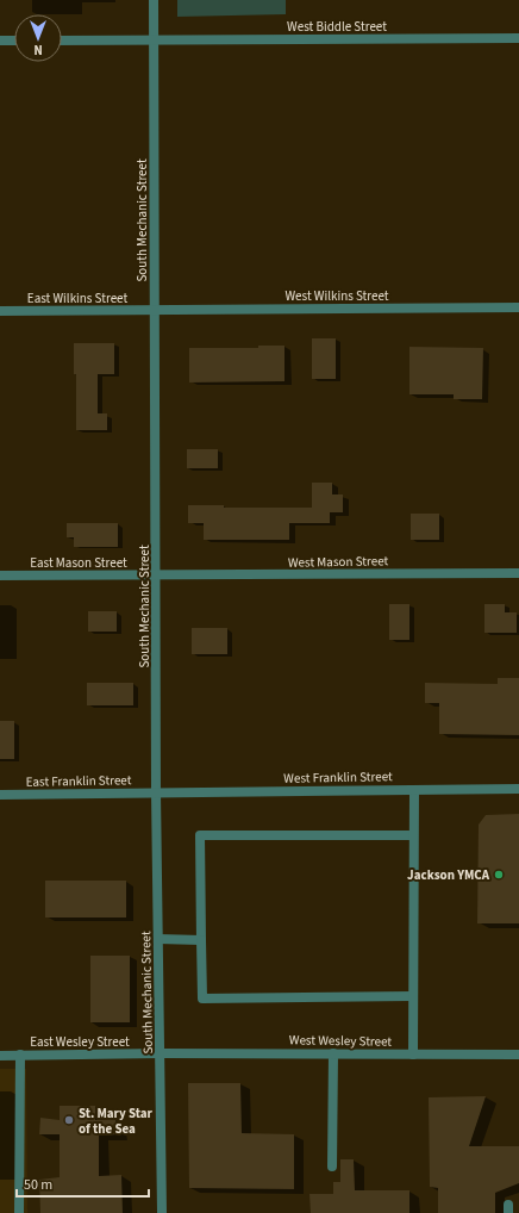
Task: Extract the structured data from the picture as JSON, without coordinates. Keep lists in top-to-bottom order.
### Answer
{
  "streets": {
    "street": [
      "West Biddle Street",
      "South Mechanic Street",
      "West Wilkins Street",
      "East Wilkins Street",
      "West Mason Street",
      "East Mason Street",
      "West Franklin Street",
      "East Franklin Street",
      "West Wesley Street",
      "East Wesley Street"
    ]
  },
  "crossings": [
    ["West Biddle Street", "South Mechanic Street"],
    ["South Mechanic Street", "West Wilkins Street"],
    ["South Mechanic Street", "East Wilkins Street"],
    ["South Mechanic Street", "West Mason Street"],
    ["South Mechanic Street", "East Mason Street"],
    ["South Mechanic Street", "West Franklin Street"],
    ["South Mechanic Street", "East Franklin Street"],
    ["South Mechanic Street", "West Wesley Street"],
    ["South Mechanic Street", "East Wesley Street"],
    ["West Wilkins Street", "East Wilkins Street"],
    ["West Mason Street", "East Mason Street"],
    ["West Franklin Street", "East Franklin Street"],
    ["West Wesley Street", "East Wesley Street"]
  ],
  "places": ["Jackson YMCA", "St. Mary Star of the Sea"],
  "scale_bar": "50 m",
  "north": "bottom"
}
